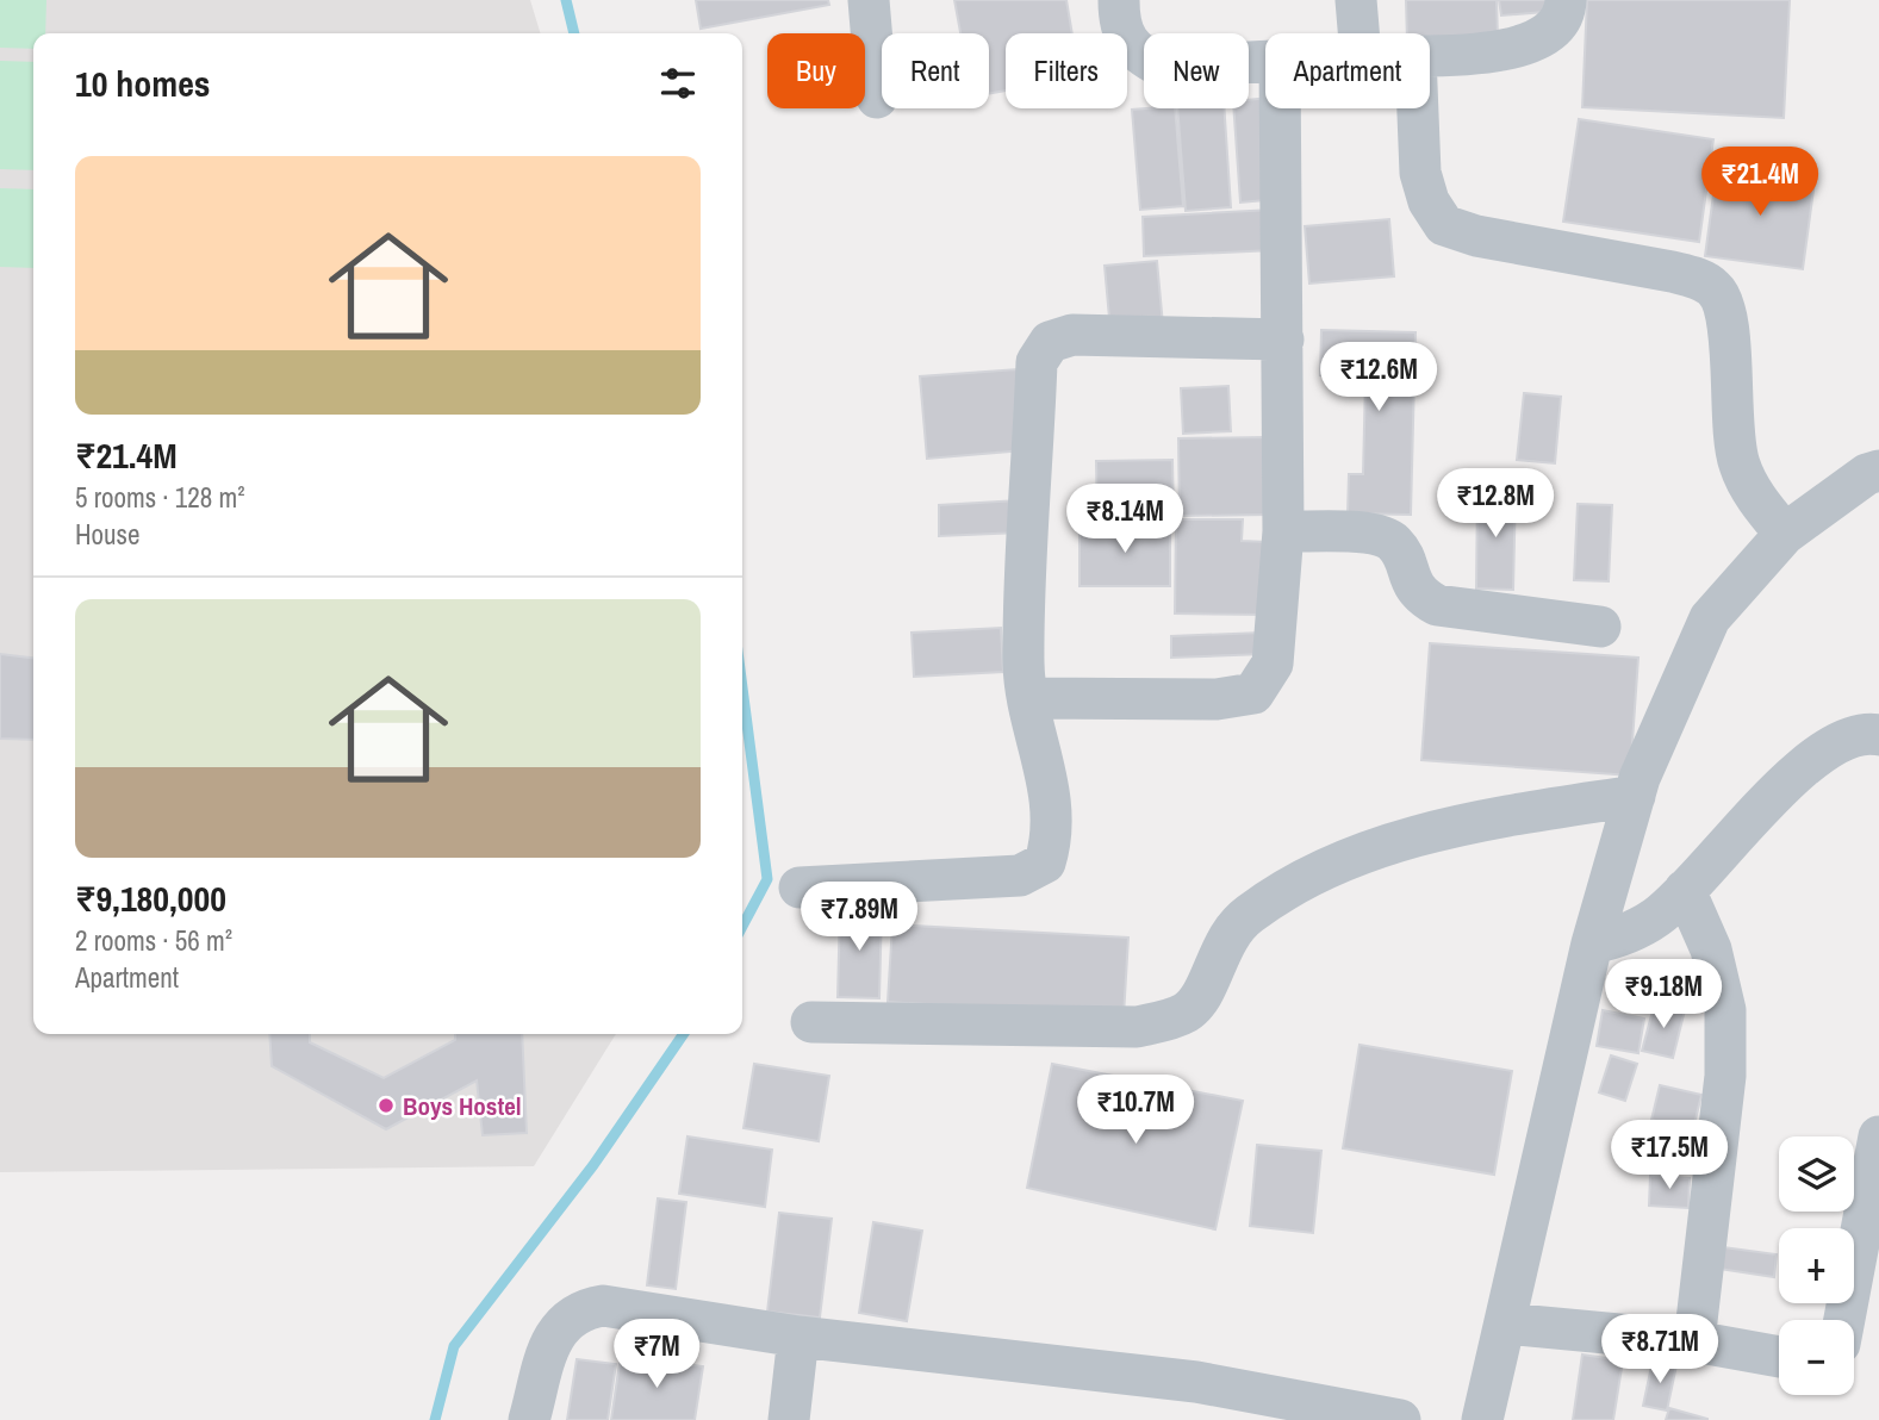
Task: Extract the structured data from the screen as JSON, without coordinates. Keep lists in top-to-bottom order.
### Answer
{
  "places": ["Boys Hostel"],
  "page": {
    "chip": [
      "Buy",
      "Rent",
      "Filters",
      "New",
      "Apartment"
    ],
    "heading": "10 homes",
    "list": [
      {
        "name": "₹21.4M",
        "note": "5 rooms · 128 m² · House"
      },
      {
        "name": "₹9,180,000",
        "note": "2 rooms · 56 m² · Apartment"
      }
    ],
    "price": [
      "₹21.4M",
      "₹12.6M",
      "₹12.8M",
      "₹8.14M",
      "₹7.89M",
      "₹9.18M",
      "₹10.7M",
      "₹17.5M",
      "₹8.71M",
      "₹7M"
    ],
    "map_buttons": ["+", "−"]
  }
}
